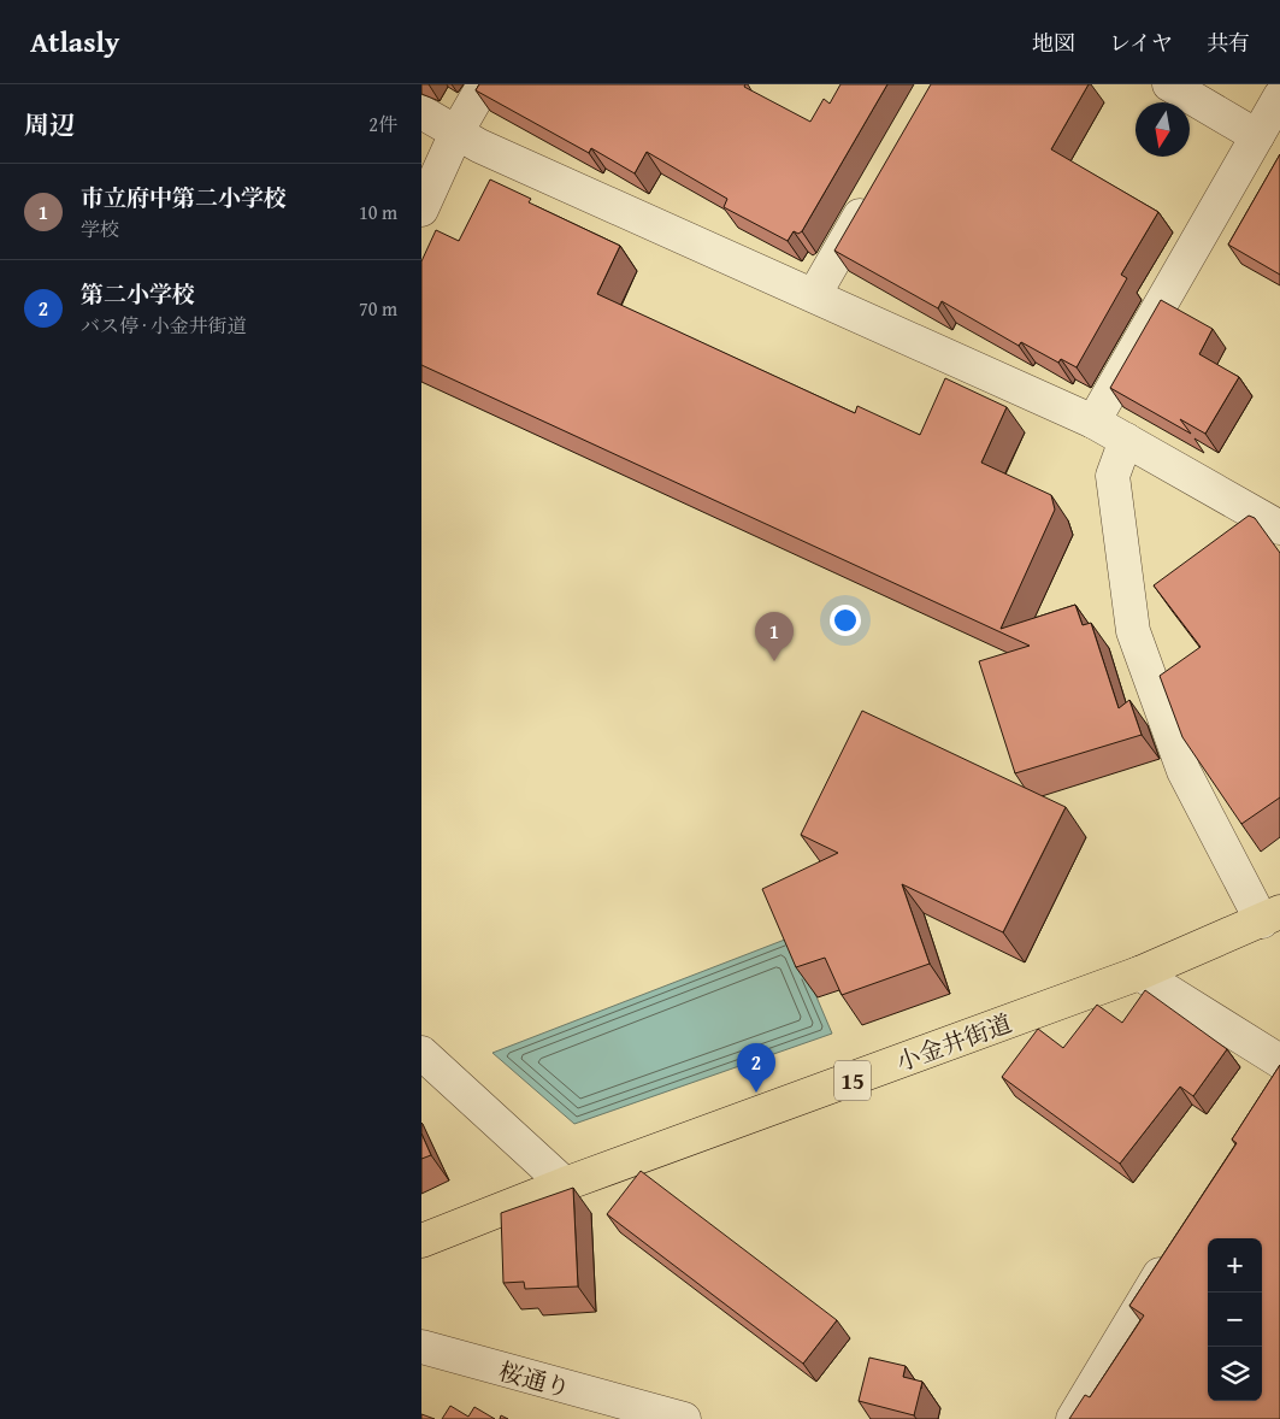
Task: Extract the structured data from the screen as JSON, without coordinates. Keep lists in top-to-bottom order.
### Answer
{
  "streets": {
    "main road": ["小金井街道", "15"],
    "street": ["桜通り"]
  },
  "north": "bottom",
  "page": {
    "header": "Atlasly",
    "nav": ["地図", "レイヤ", "共有"],
    "heading": ["周辺", "2件"],
    "list": [
      {
        "mark": "1",
        "name": "市立府中第二小学校",
        "note": "学校",
        "value": "10 m"
      },
      {
        "mark": "2",
        "name": "第二小学校",
        "note": "バス停 · 小金井街道",
        "value": "70 m"
      }
    ],
    "pins": ["1", "2"],
    "map_buttons": ["+", "−"]
  }
}
